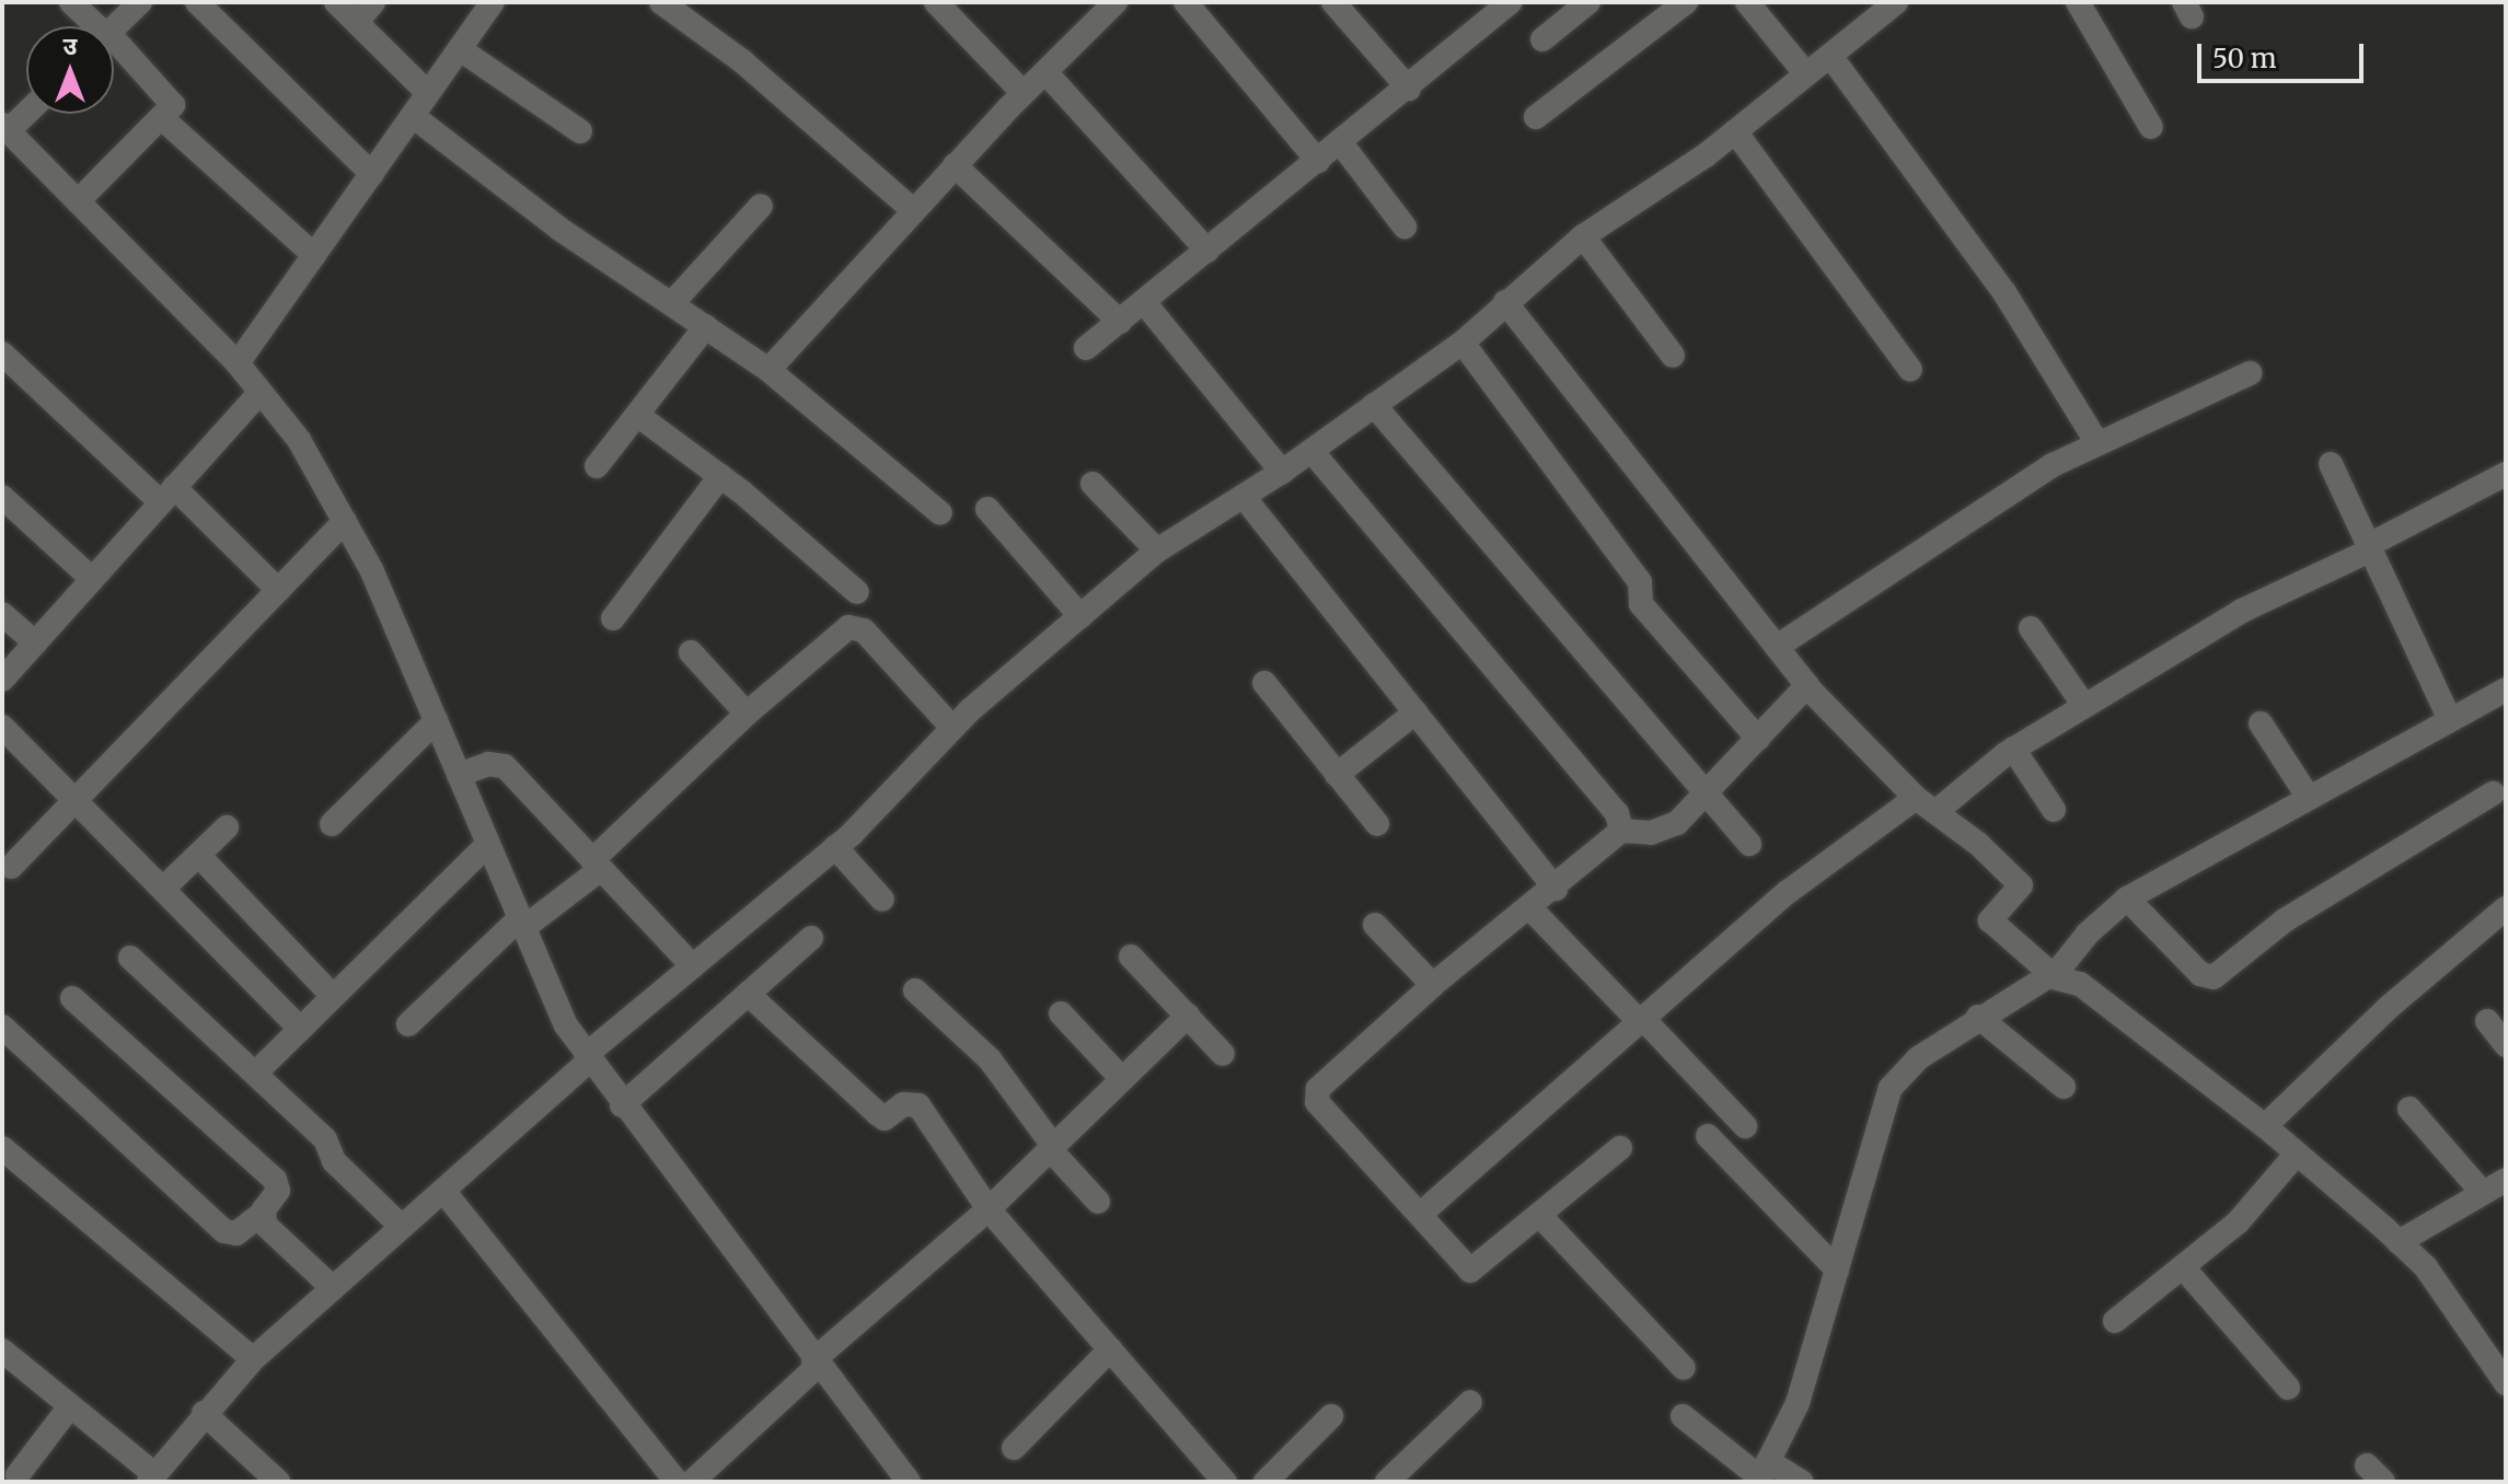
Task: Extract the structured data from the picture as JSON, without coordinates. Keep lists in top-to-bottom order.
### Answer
{
  "scale_bar": "50 m",
  "north": "top"
}
